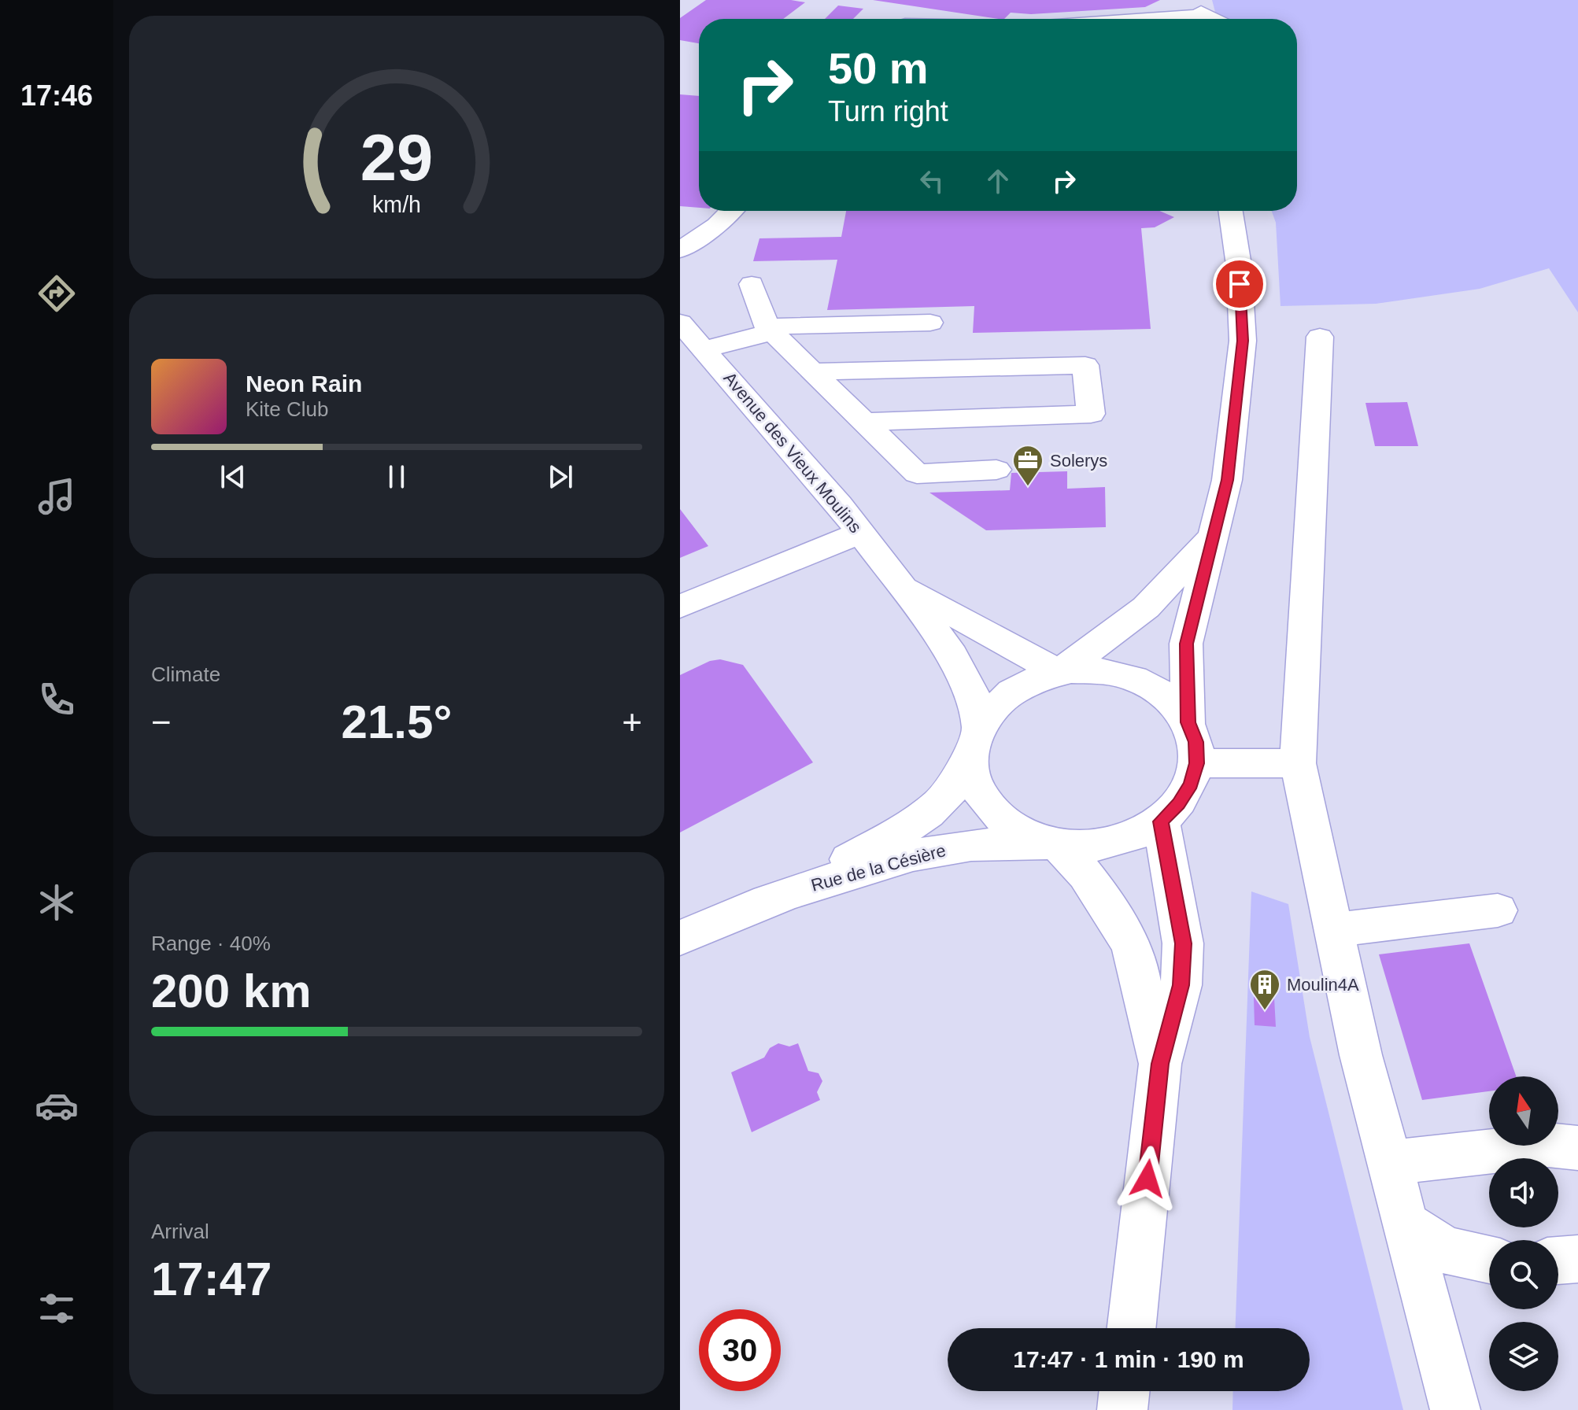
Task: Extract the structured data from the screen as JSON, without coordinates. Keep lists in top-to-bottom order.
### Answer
{
  "streets": {
    "street": ["Avenue des Vieux Moulins", "Rue de la Césière"]
  },
  "crossings": [
    ["Avenue des Vieux Moulins", "Rue de la Césière"]
  ],
  "places": {
    "office": ["Solerys"],
    "building": ["Moulin4A"]
  },
  "north": "top",
  "page": {
    "tabs": "17:46",
    "turn": ["50 m", "Turn right"],
    "song": ["Neon Rain", "Kite Club"],
    "tile": [
      "Climate",
      ["Range · 40%", "200 km"],
      ["Arrival", "17:47"]
    ],
    "heat": ["−", "21.5°", "+"],
    "limit": "30",
    "trip": "17:47 · 1 min · 190 m",
    "gauge": ["29", "km/h"]
  }
}
